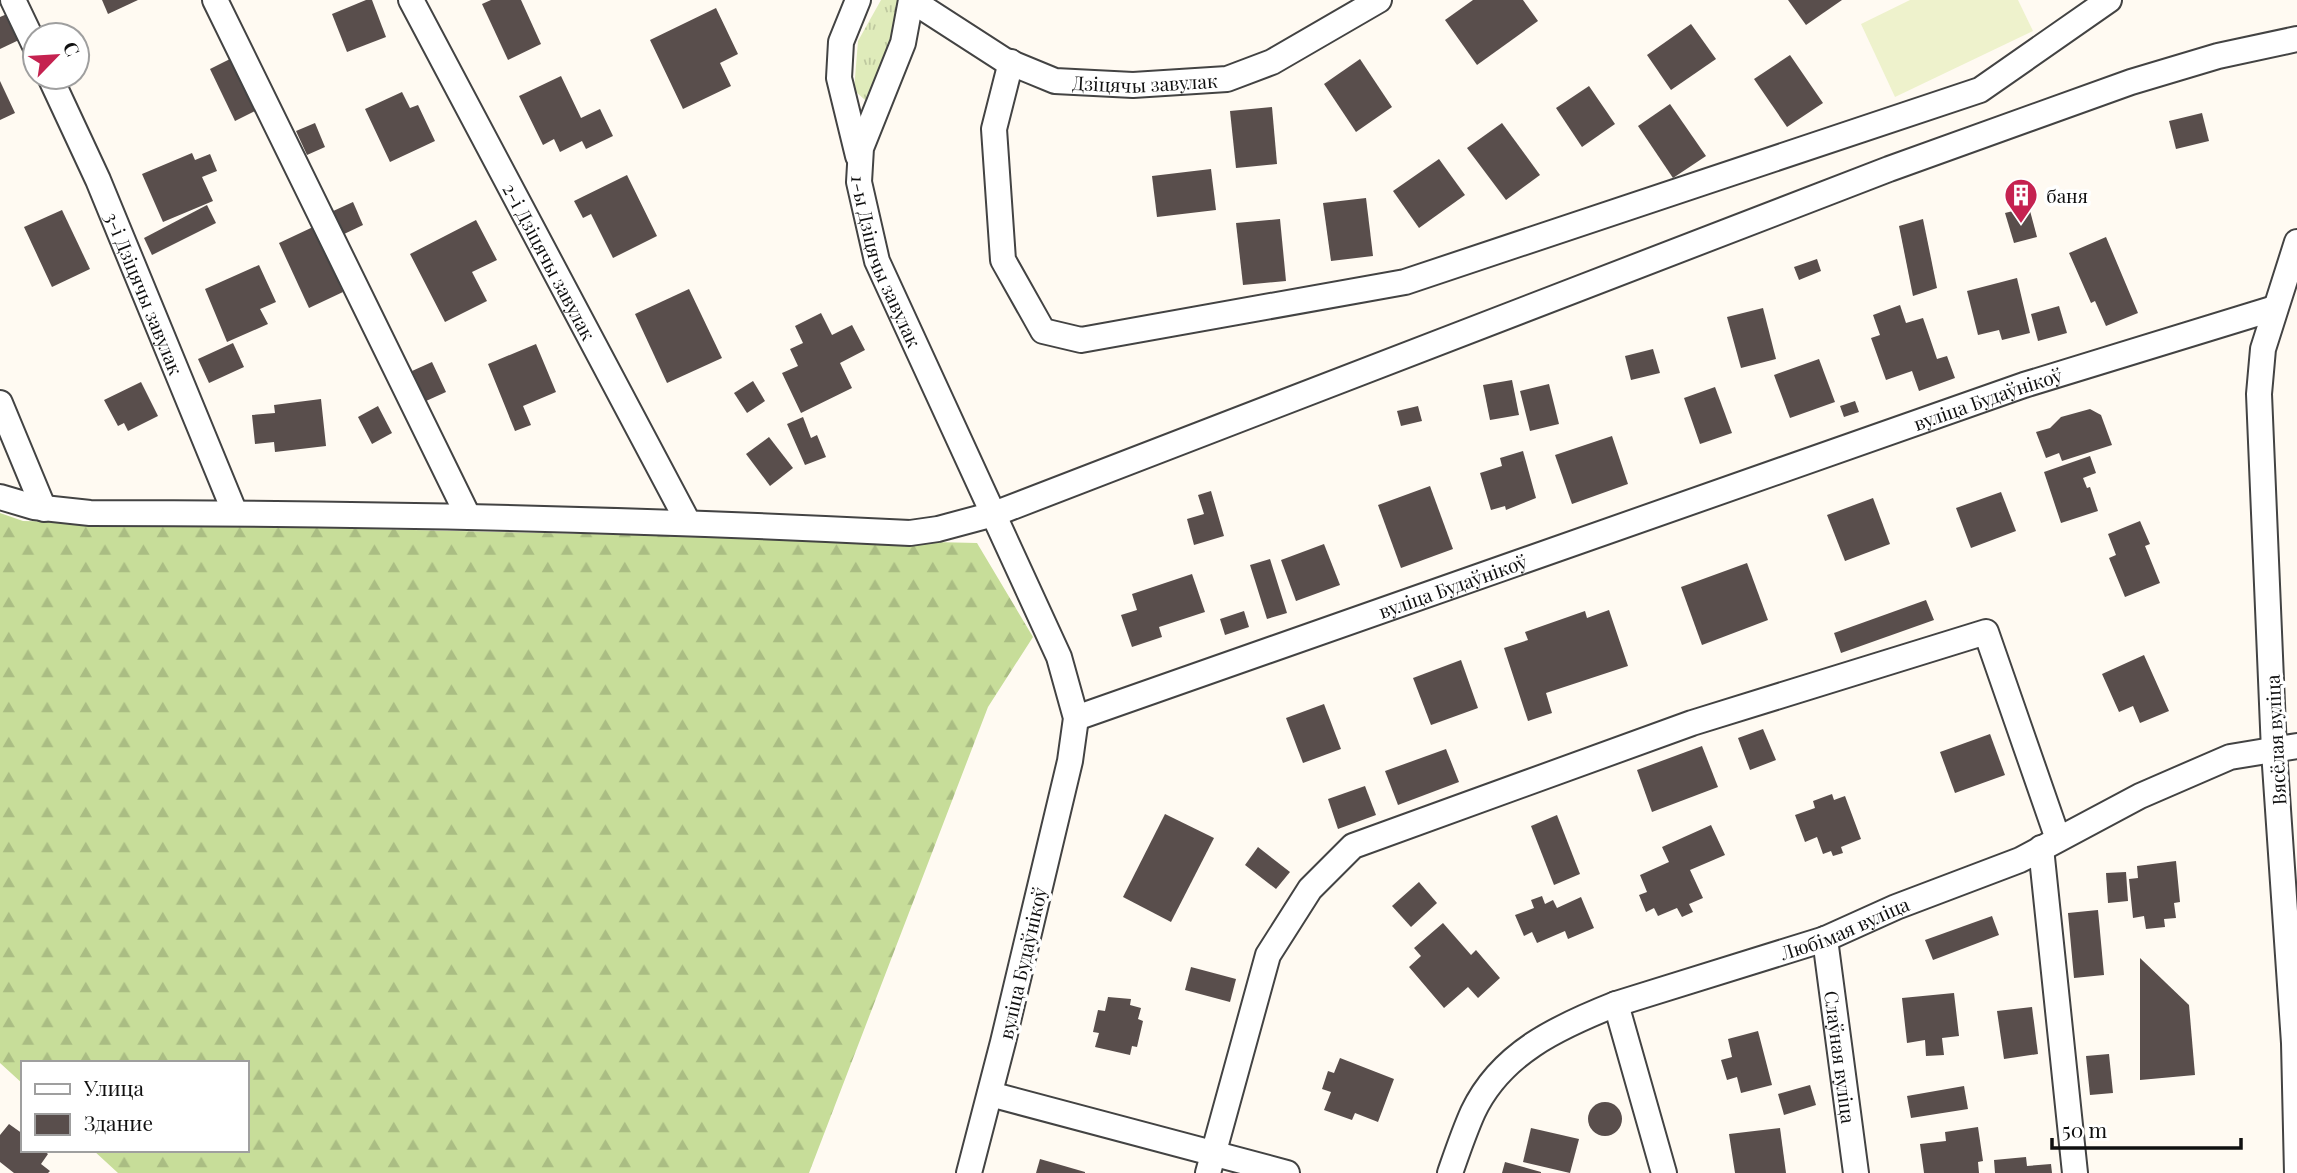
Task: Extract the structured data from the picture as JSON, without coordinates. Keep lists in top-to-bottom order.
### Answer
{
  "streets": {
    "street": [
      "Дзіцячы завулак",
      "2-і Дзіцячы завулак",
      "1-ы Дзіцячы завулак",
      "3-і Дзіцячы завулак",
      "вуліца Будаўнікоў",
      "Вясёлая вуліца",
      "Любімая вуліца",
      "Слаўная вуліца"
    ]
  },
  "crossings": [
    ["Дзіцячы завулак", "1-ы Дзіцячы завулак"],
    ["1-ы Дзіцячы завулак", "вуліца Будаўнікоў"],
    ["вуліца Будаўнікоў", "Вясёлая вуліца"],
    ["Вясёлая вуліца", "Любімая вуліца"],
    ["Любімая вуліца", "Слаўная вуліца"]
  ],
  "places": {
    "building": ["баня"]
  },
  "legend": ["Улица", "Здание"],
  "scale_bar": "50 m",
  "north": "top right"
}
